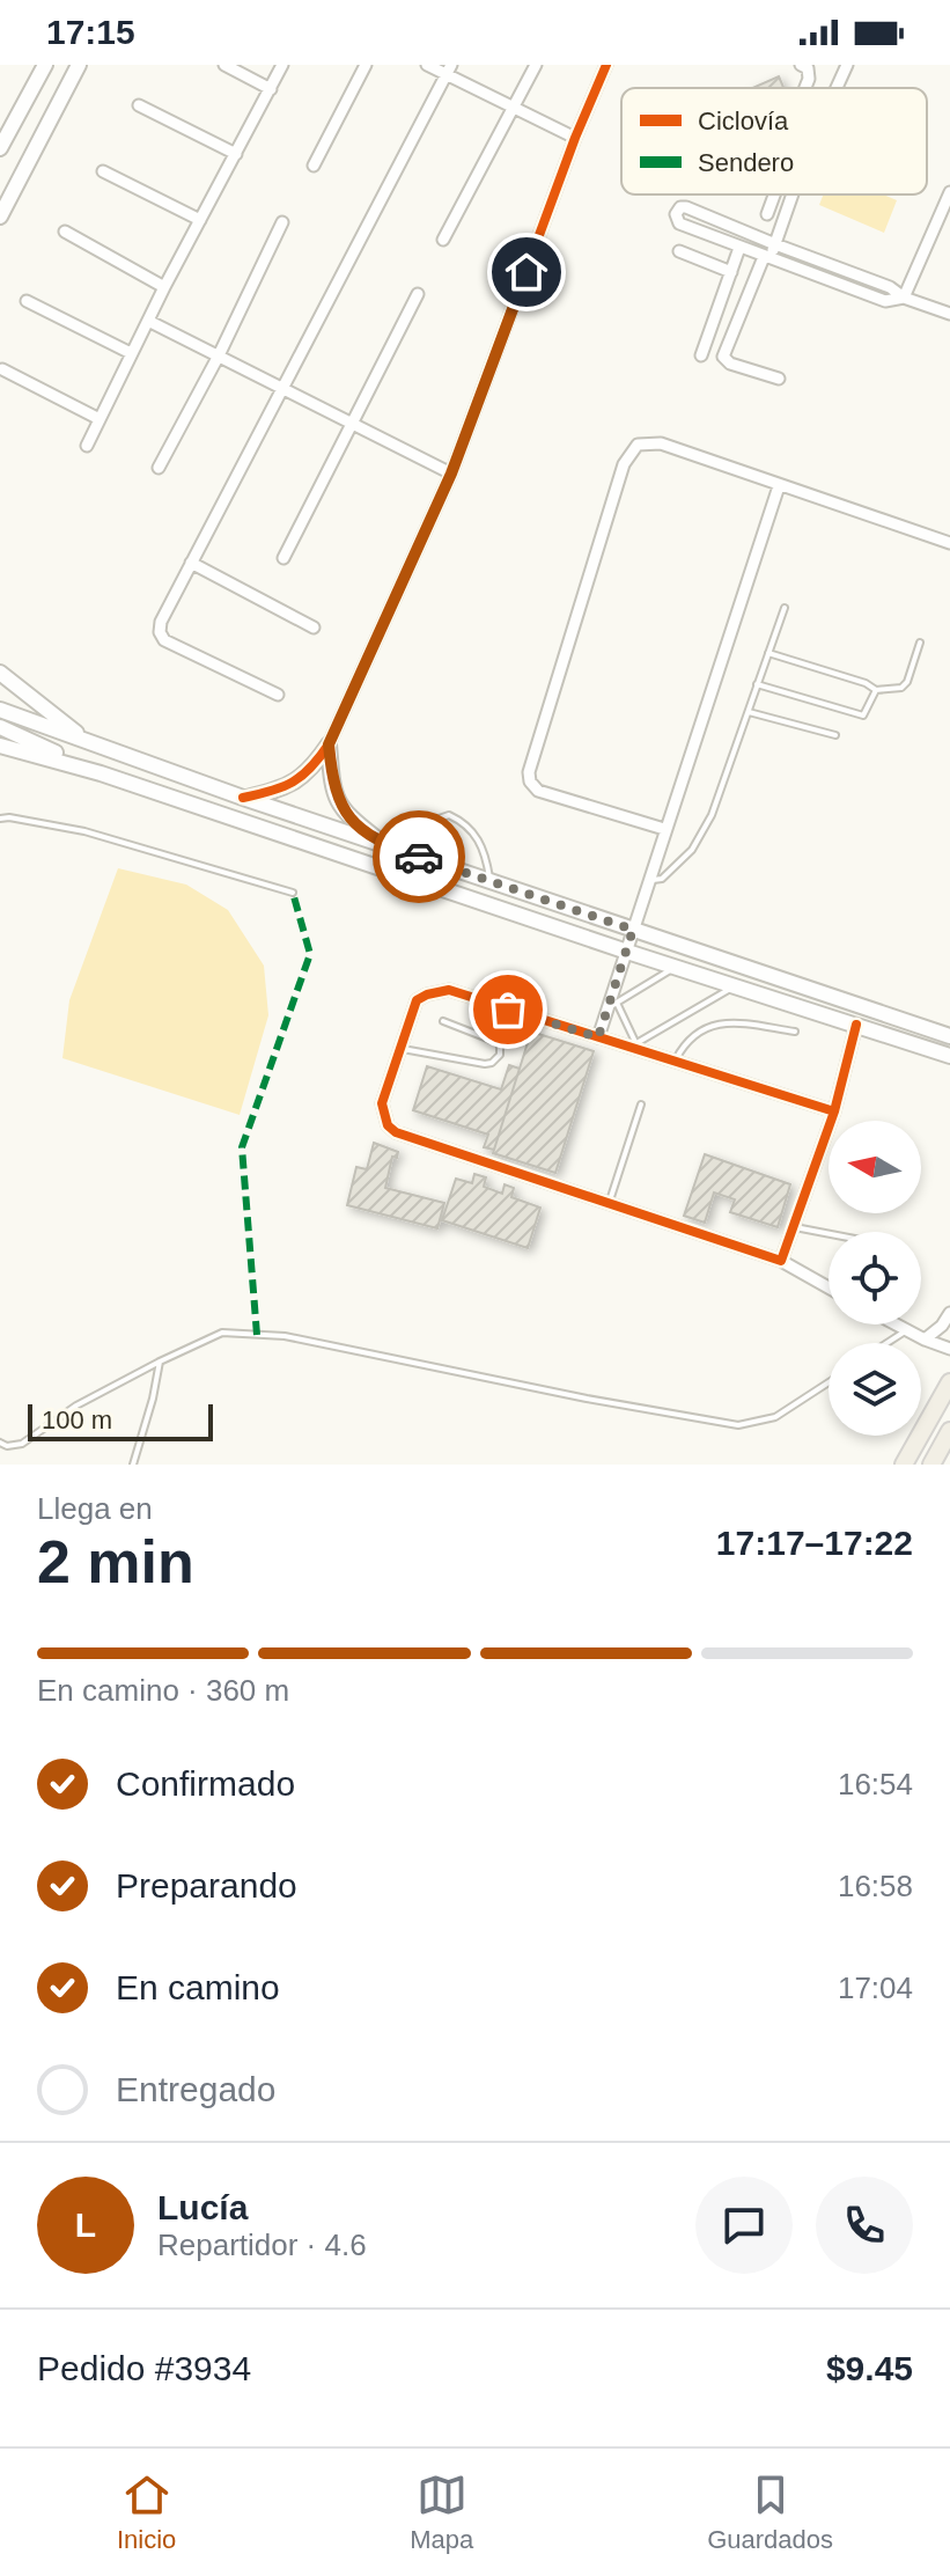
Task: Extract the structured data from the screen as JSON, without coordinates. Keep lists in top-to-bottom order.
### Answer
{
  "legend": ["Ciclovía", "Sendero"],
  "scale_bar": "100 m",
  "north": "left",
  "page": {
    "status": "17:15",
    "scale": "100 m",
    "heading": ["2 min", "Llega en", "17:17–17:22"],
    "panel": [
      "Lucía",
      "Repartidor · 4.6",
      "Pedido #3934",
      "$9.45"
    ],
    "bar": "En camino · 360 m",
    "list": [
      ["Confirmado", "16:54"],
      ["Preparando", "16:58"],
      ["En camino", "17:04"],
      "Entregado"
    ],
    "round": "L",
    "tabs": ["Inicio", "Mapa", "Guardados"]
  }
}
